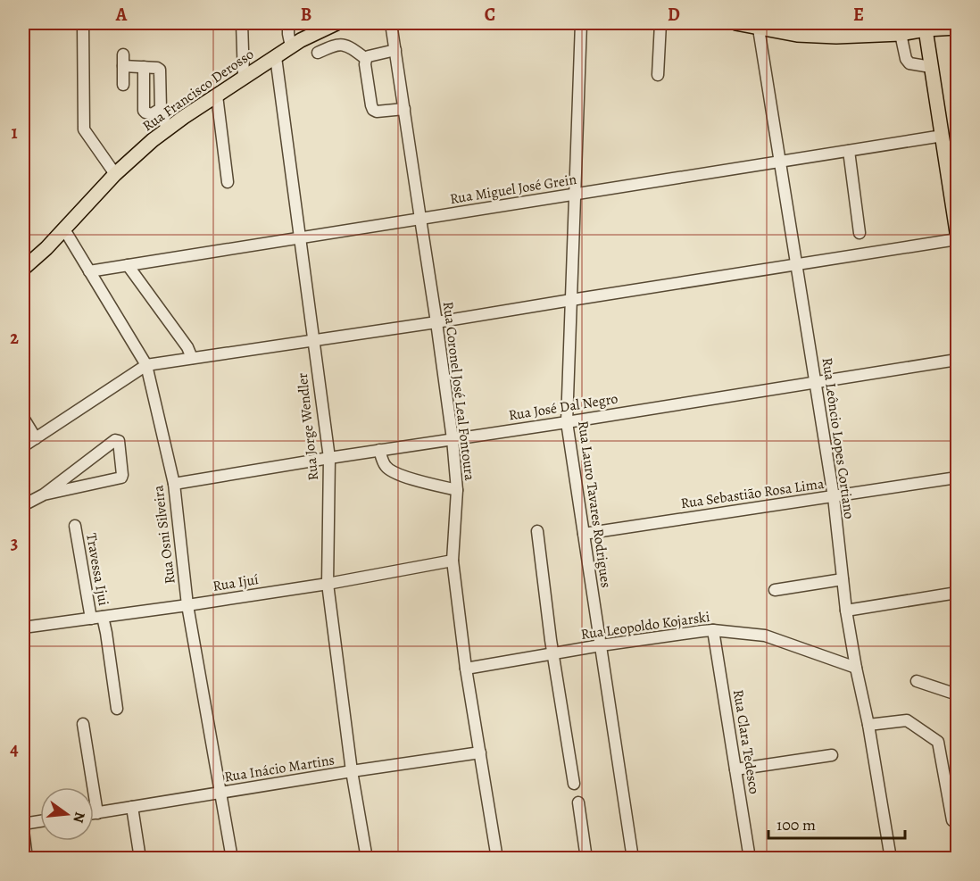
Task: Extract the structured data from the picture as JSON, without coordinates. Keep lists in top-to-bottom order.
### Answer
{
  "streets": {
    "main road": ["Rua Francisco Derosso"],
    "street": [
      "Rua Miguel José Grein",
      "Rua Coronel José Leal Fontoura",
      "Rua José Dal Negro",
      "Rua Jorge Wendler",
      "Rua Leôncio Lopes Cortiano",
      "Rua Sebastião Rosa Lima",
      "Rua Lauro Tavares Rodrigues",
      "Rua Osni Silveira",
      "Travessa Ijui",
      "Rua Ijuí",
      "Rua Leopoldo Kojarski",
      "Rua Clara Tedesco",
      "Rua Inácio Martins"
    ]
  },
  "crossings": [
    ["Rua Francisco Derosso", "Rua Jorge Wendler"],
    ["Rua Francisco Derosso", "Rua Osni Silveira"],
    ["Rua Miguel José Grein", "Rua Coronel José Leal Fontoura"],
    ["Rua Miguel José Grein", "Rua Jorge Wendler"],
    ["Rua Miguel José Grein", "Rua Leôncio Lopes Cortiano"],
    ["Rua Miguel José Grein", "Rua Lauro Tavares Rodrigues"],
    ["Rua Miguel José Grein", "Rua Osni Silveira"],
    ["Rua Coronel José Leal Fontoura", "Rua José Dal Negro"],
    ["Rua Coronel José Leal Fontoura", "Rua Ijuí"],
    ["Rua Coronel José Leal Fontoura", "Rua Leopoldo Kojarski"],
    ["Rua Coronel José Leal Fontoura", "Rua Inácio Martins"],
    ["Rua José Dal Negro", "Rua Jorge Wendler"],
    ["Rua José Dal Negro", "Rua Leôncio Lopes Cortiano"],
    ["Rua José Dal Negro", "Rua Lauro Tavares Rodrigues"],
    ["Rua José Dal Negro", "Rua Osni Silveira"],
    ["Rua Jorge Wendler", "Rua Ijuí"],
    ["Rua Jorge Wendler", "Rua Inácio Martins"],
    ["Rua Leôncio Lopes Cortiano", "Rua Sebastião Rosa Lima"],
    ["Rua Leôncio Lopes Cortiano", "Rua Leopoldo Kojarski"],
    ["Rua Sebastião Rosa Lima", "Rua Lauro Tavares Rodrigues"],
    ["Rua Lauro Tavares Rodrigues", "Rua Leopoldo Kojarski"],
    ["Rua Osni Silveira", "Rua Ijuí"],
    ["Rua Osni Silveira", "Rua Inácio Martins"],
    ["Travessa Ijui", "Rua Ijuí"],
    ["Rua Leopoldo Kojarski", "Rua Clara Tedesco"]
  ],
  "scale_bar": "100 m",
  "north": "right",
  "grid": {
    "columns": [
      "A",
      "B",
      "C",
      "D",
      "E"
    ],
    "rows": [
      "1",
      "2",
      "3",
      "4"
    ]
  }
}
